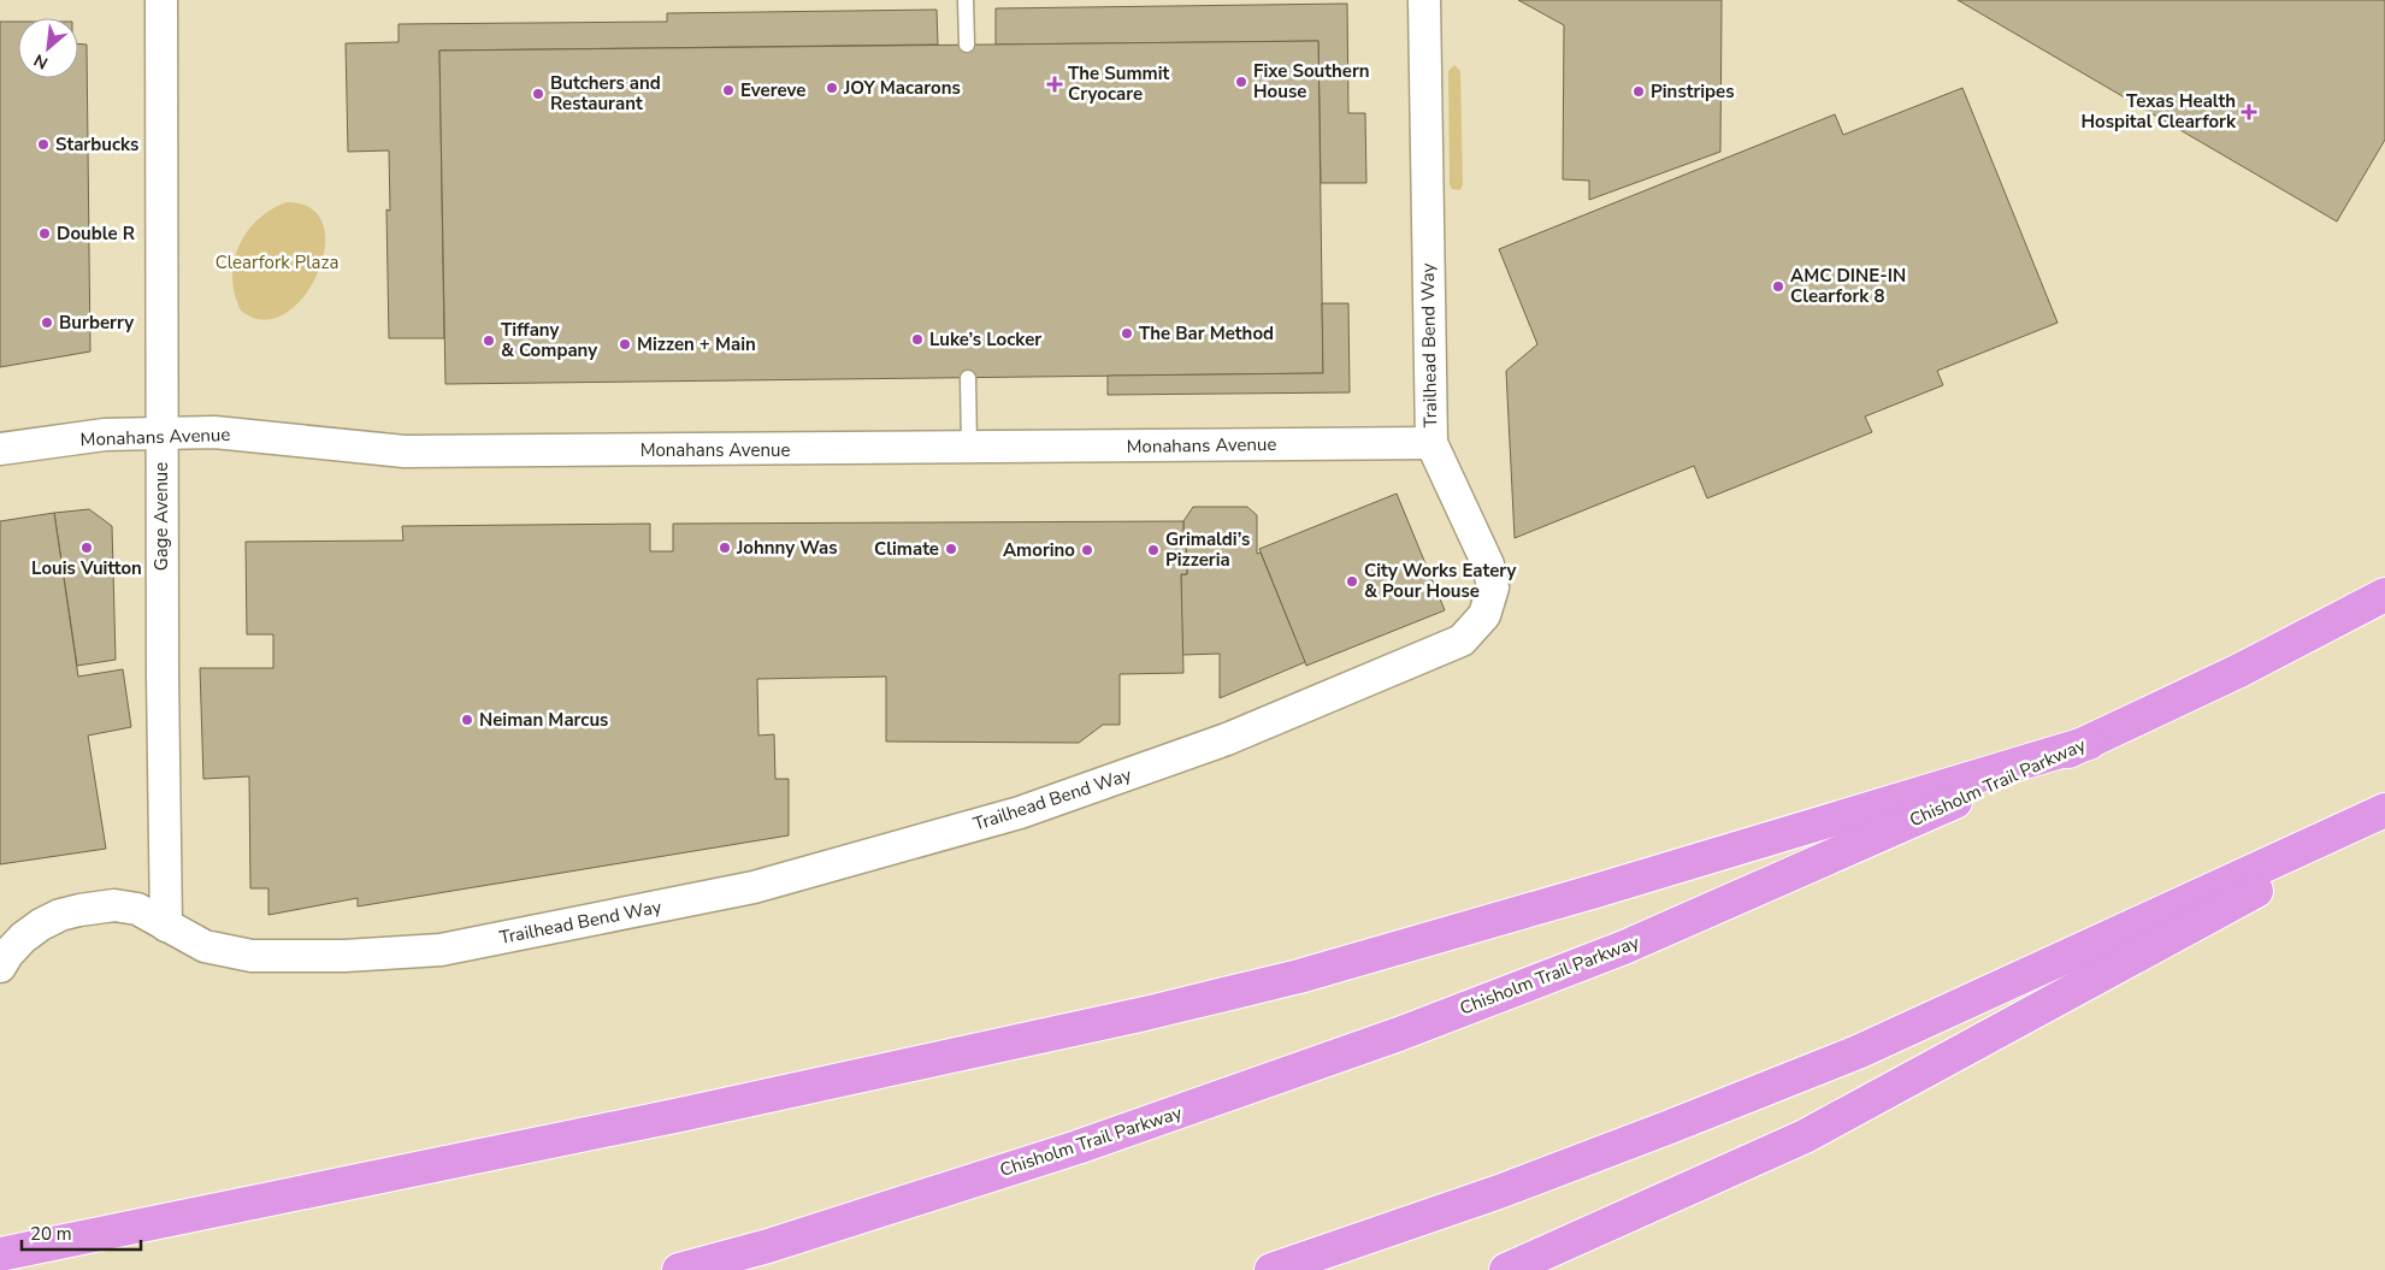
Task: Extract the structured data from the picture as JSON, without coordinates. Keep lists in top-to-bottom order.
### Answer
{
  "streets": {
    "highway": ["Chisholm Trail Parkway"],
    "street": ["Trailhead Bend Way", "Monahans Avenue", "Gage Avenue"]
  },
  "crossings": [
    ["Trailhead Bend Way", "Monahans Avenue"],
    ["Trailhead Bend Way", "Gage Avenue"],
    ["Monahans Avenue", "Gage Avenue"]
  ],
  "parks": ["Clearfork Plaza"],
  "places": {
    "other": [
      "Fixe Southern House",
      "JOY Macarons",
      "Evereve",
      "Pinstripes",
      "Butchers and Restaurant",
      "Starbucks",
      "Double R",
      "AMC DINE-IN Clearfork 8",
      "Burberry",
      "The Bar Method",
      "Luke’s Locker",
      "Tiffany & Company",
      "Mizzen + Main",
      "Louis Vuitton",
      "Johnny Was",
      "Climate",
      "Amorino",
      "Grimaldi’s Pizzeria",
      "City Works Eatery & Pour House",
      "Neiman Marcus"
    ],
    "health": ["The Summit Cryocare", "Texas Health Hospital Clearfork"]
  },
  "scale_bar": "20 m",
  "north": "bottom left"
}
